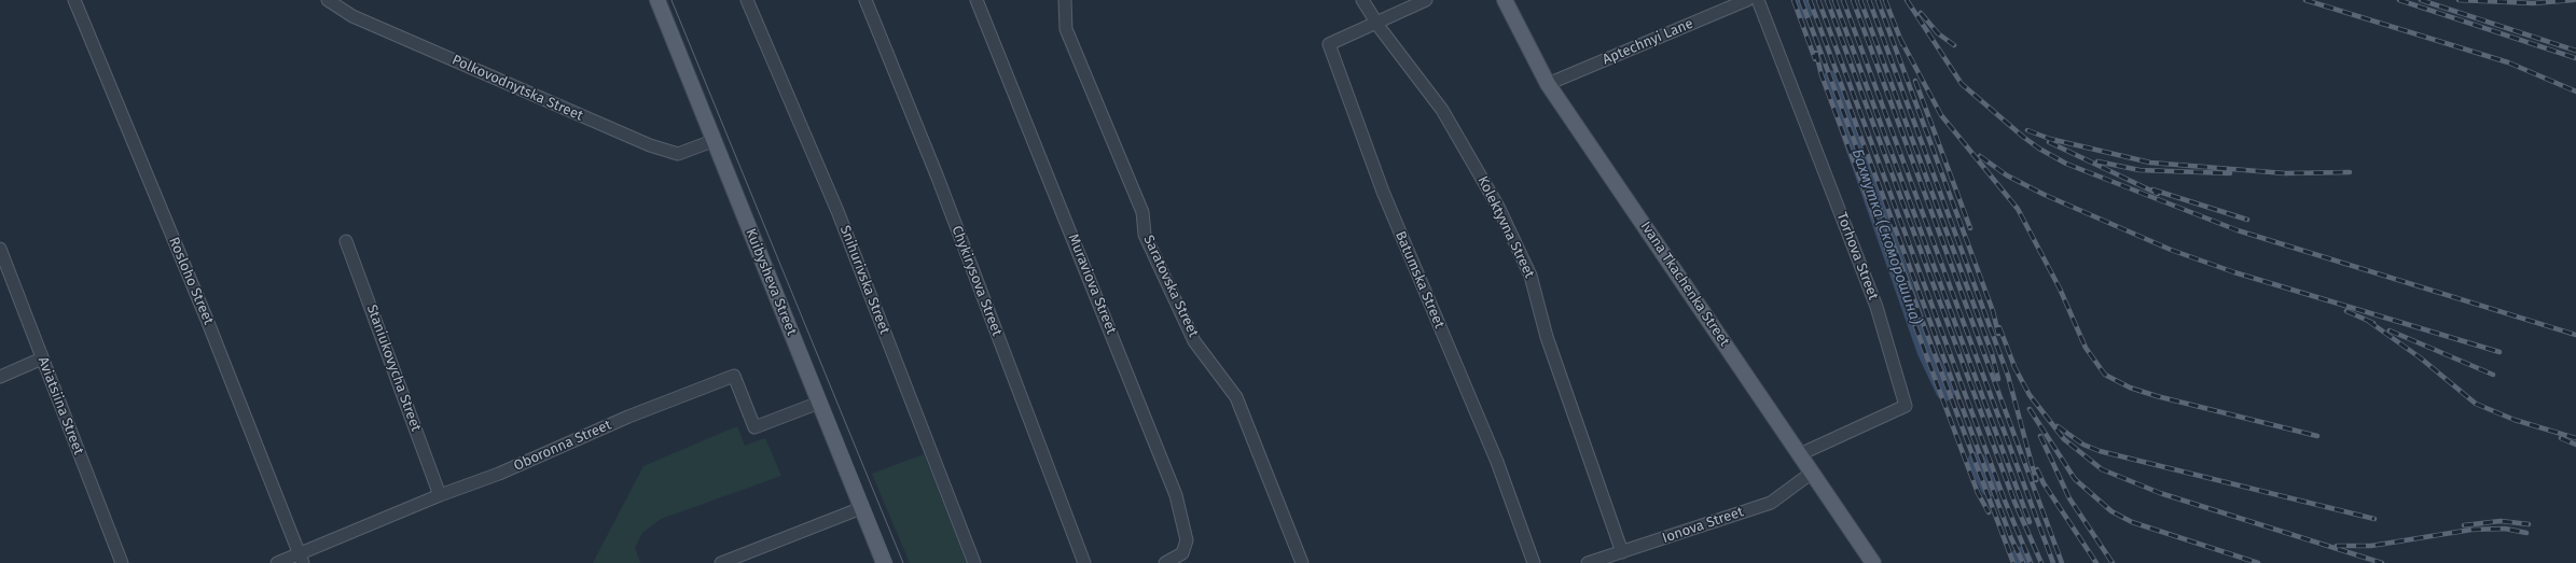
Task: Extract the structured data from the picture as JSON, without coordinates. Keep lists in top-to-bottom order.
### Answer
{
  "streets": {
    "main road": ["Kuibysheva Street", "Ivana Tkachenka Street"],
    "street": [
      "Aptechnyi Lane",
      "Polkovodnytska Street",
      "Kolektyvna Street",
      "Torhova Street",
      "Snihurivska Street",
      "Batumska Street",
      "Rosloho Street",
      "Chykirysova Street",
      "Muraviova Street",
      "Saratovska Street",
      "Staniukovycha Street",
      "Aviatsiina Street",
      "Oboronna Street",
      "Ionova Street"
    ]
  },
  "crossings": [
    ["Aptechnyi Lane", "Ivana Tkachenka Street"],
    ["Polkovodnytska Street", "Kuibysheva Street"],
    ["Kolektyvna Street", "Batumska Street"],
    ["Kolektyvna Street", "Ionova Street"],
    ["Torhova Street", "Ivana Tkachenka Street"],
    ["Rosloho Street", "Oboronna Street"],
    ["Kuibysheva Street", "Oboronna Street"],
    ["Ivana Tkachenka Street", "Ionova Street"],
    ["Staniukovycha Street", "Oboronna Street"]
  ],
  "water": ["Бахмутка (Скоморошина)"]
}
